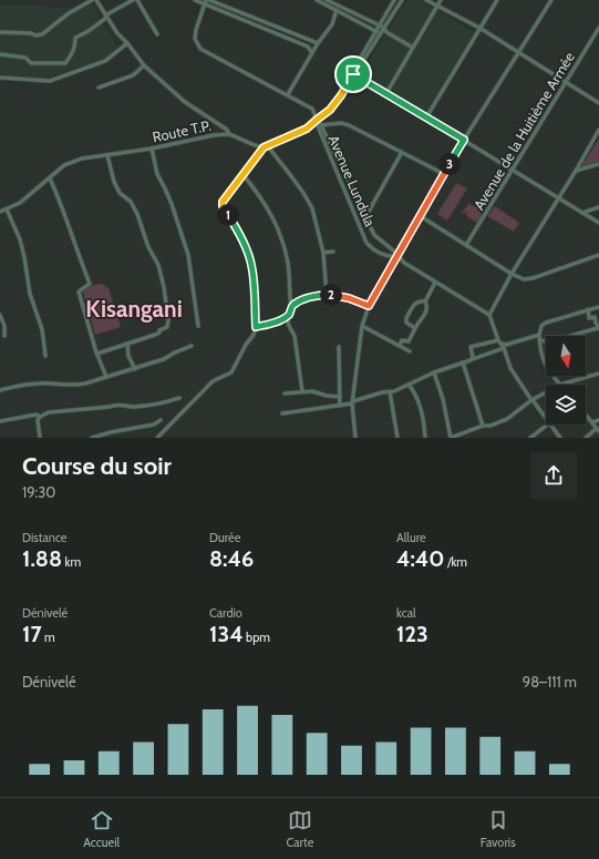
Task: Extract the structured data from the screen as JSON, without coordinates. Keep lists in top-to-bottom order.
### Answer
{
  "streets": {
    "street": ["Route T.P.", "Avenue de la Huitième Armée", "Avenue Lundula"]
  },
  "districts": ["Kisangani"],
  "north": "bottom",
  "page": {
    "pins": ["3", "1", "2"],
    "heading": ["Course du soir", "19:30"],
    "stats": [
      ["Distance", "1.88 km"],
      ["Durée", "8:46"],
      ["Allure", "4:40 /km"],
      ["Dénivelé", "17 m"],
      ["Cardio", "134 bpm"],
      ["kcal", "123"]
    ],
    "chart": ["Dénivelé", "98–111 m"],
    "tabs": ["Accueil", "Carte", "Favoris"]
  }
}
